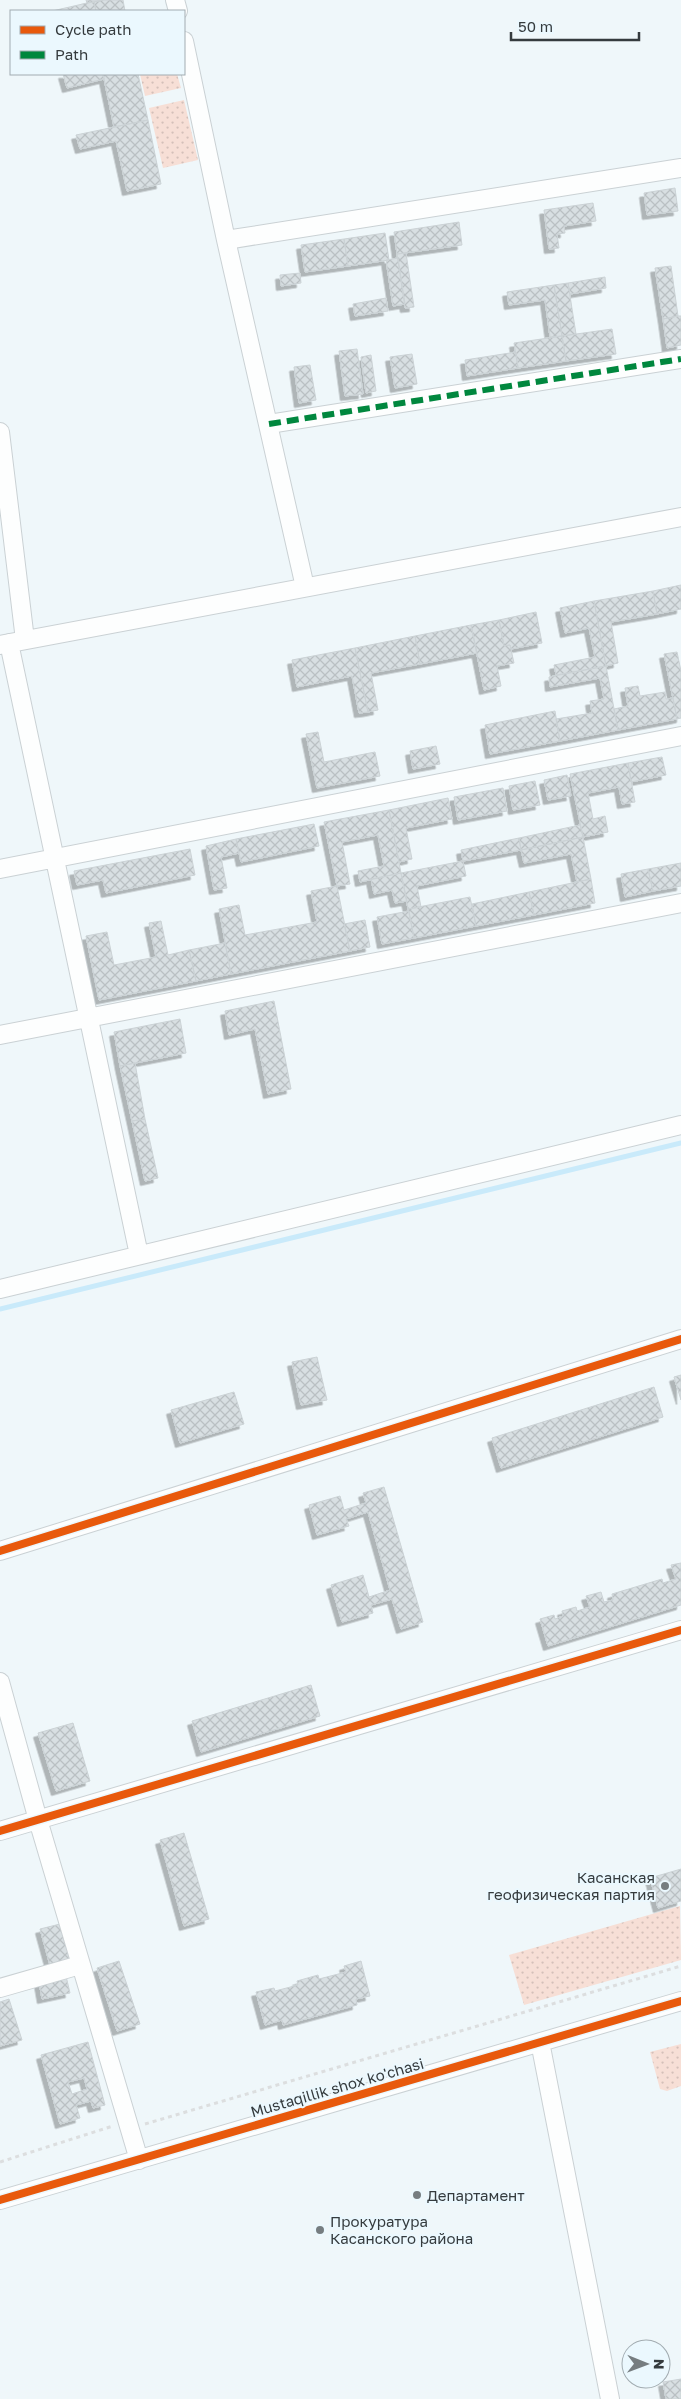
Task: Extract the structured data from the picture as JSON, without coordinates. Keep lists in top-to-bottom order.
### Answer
{
  "streets": {
    "street": ["Mustaqillik shox ko'chasi"]
  },
  "places": ["Касанская геофизическая партия", "Департамент", "Прокуратура Касанского района"],
  "legend": ["Cycle path", "Path"],
  "scale_bar": "50 m",
  "north": "right"
}
